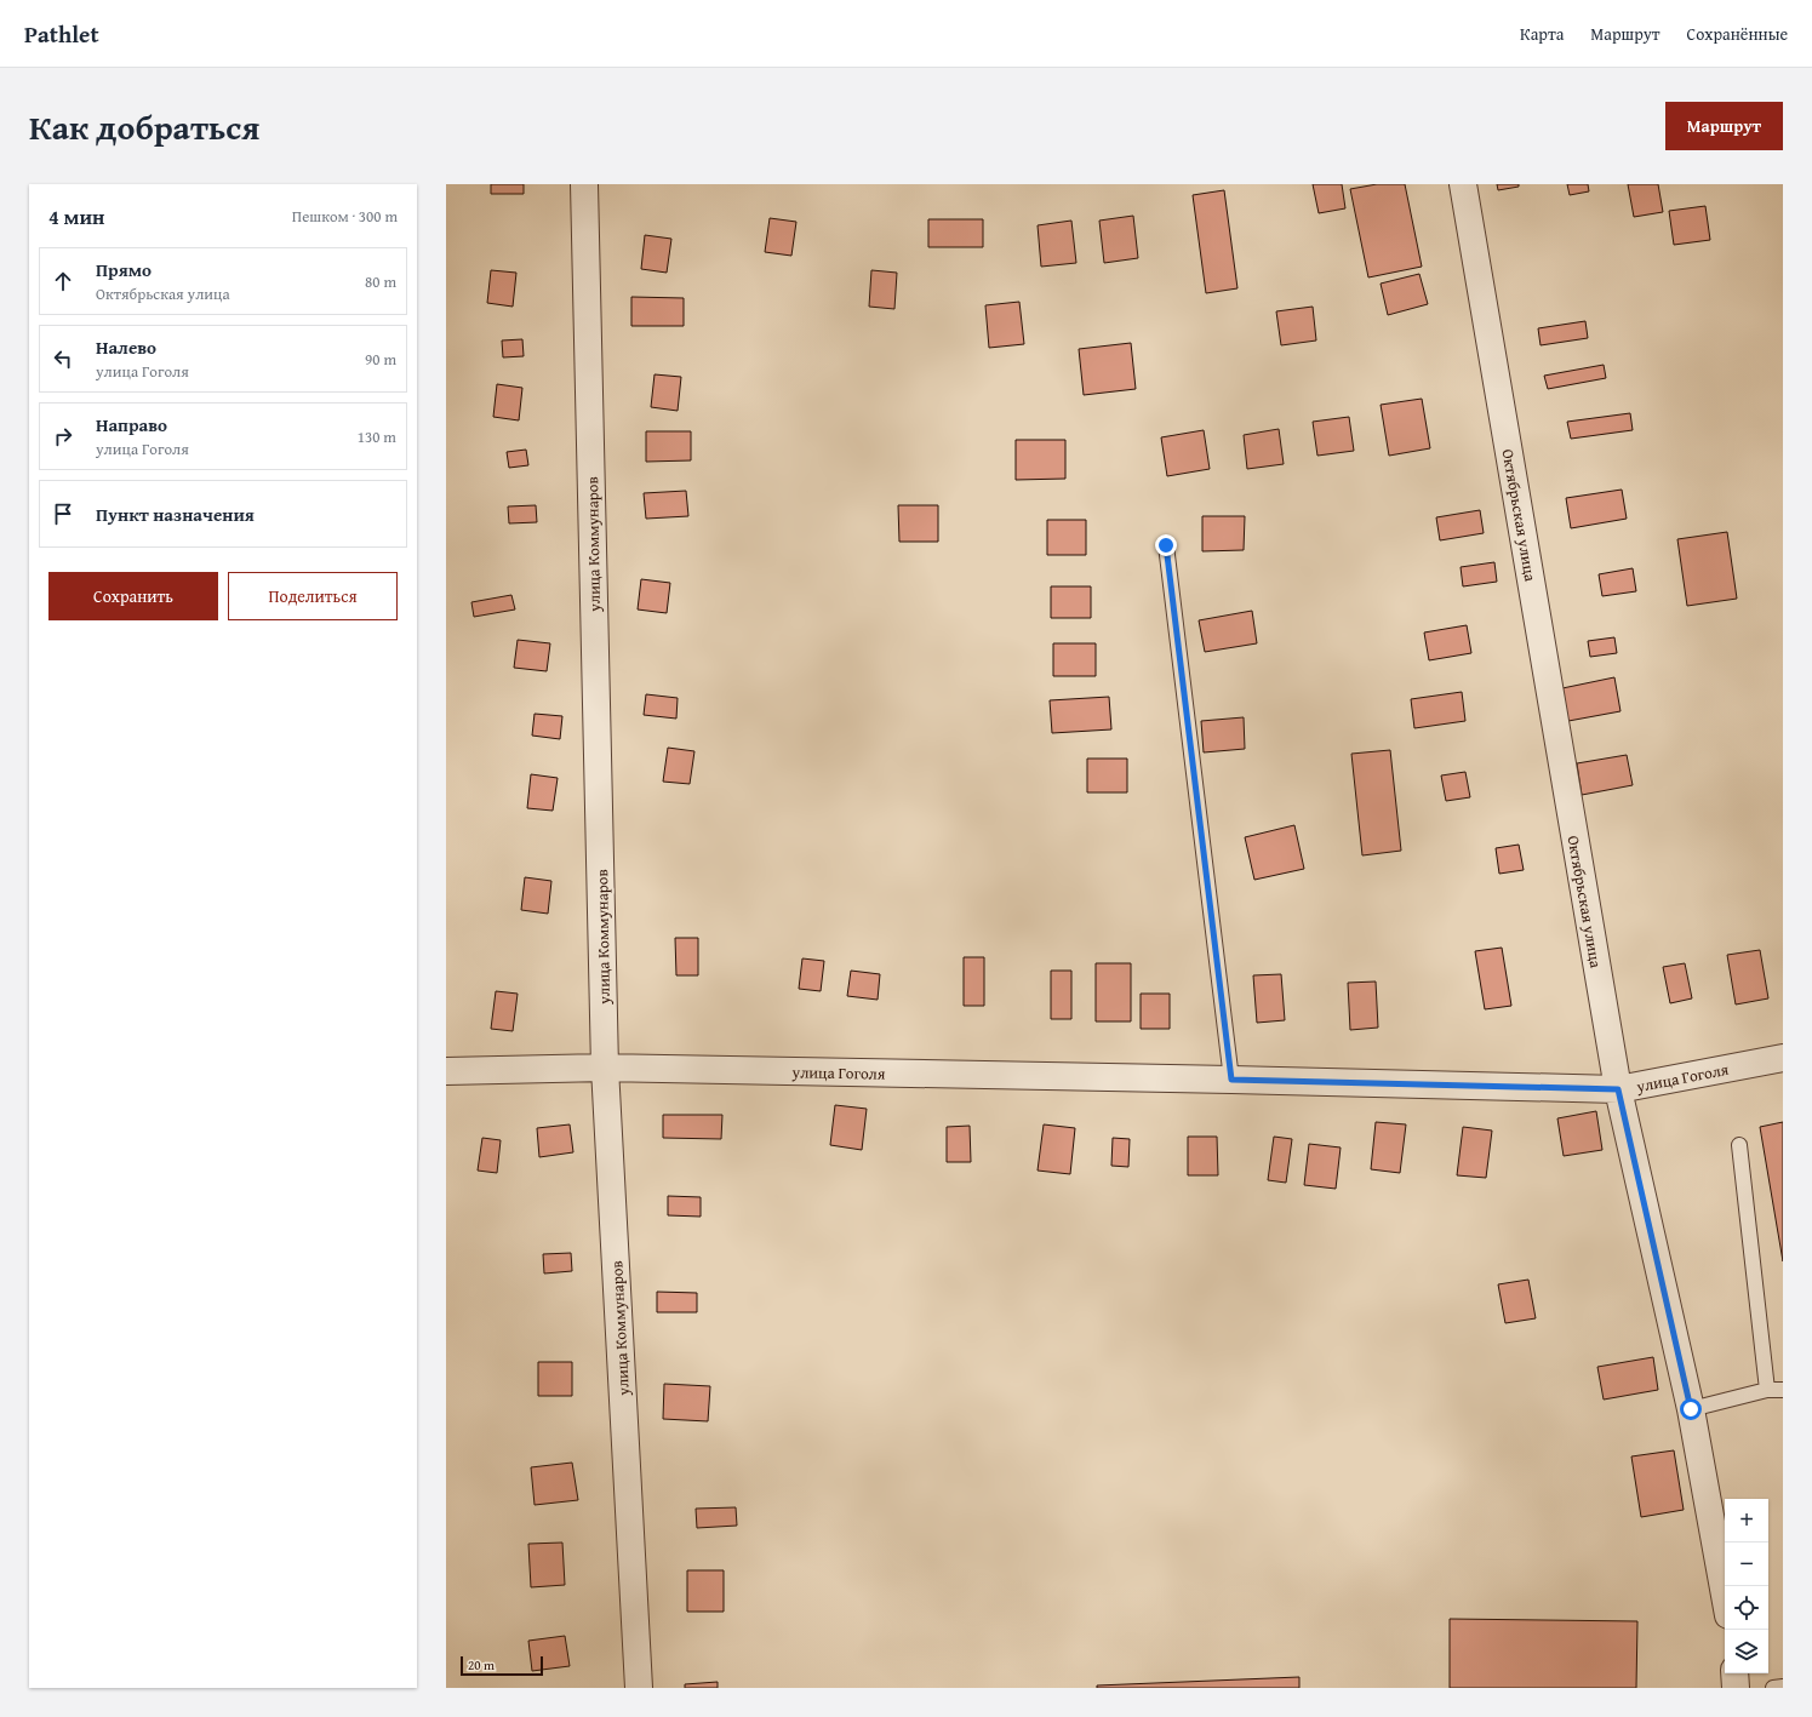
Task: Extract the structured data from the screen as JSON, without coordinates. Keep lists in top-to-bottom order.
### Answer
{
  "streets": {
    "street": ["Октябрьская улица", "улица Коммунаров", "улица Гоголя"]
  },
  "crossings": [
    ["Октябрьская улица", "улица Гоголя"],
    ["улица Коммунаров", "улица Гоголя"]
  ],
  "scale_bar": "20 m",
  "page": {
    "header": "Pathlet",
    "nav": ["Карта", "Маршрут", "Сохранённые"],
    "title": "Как добраться",
    "buttons": [
      "Маршрут",
      ["Сохранить", "Поделиться"]
    ],
    "heading": ["4 мин", "Пешком · 300 m"],
    "list": [
      ["Прямо", "Октябрьская улица", "80 m"],
      ["Налево", "улица Гоголя", "90 m"],
      ["Направо", "улица Гоголя", "130 m"],
      "Пункт назначения"
    ],
    "map_buttons": ["+", "−"],
    "scale": "20 m"
  }
}
